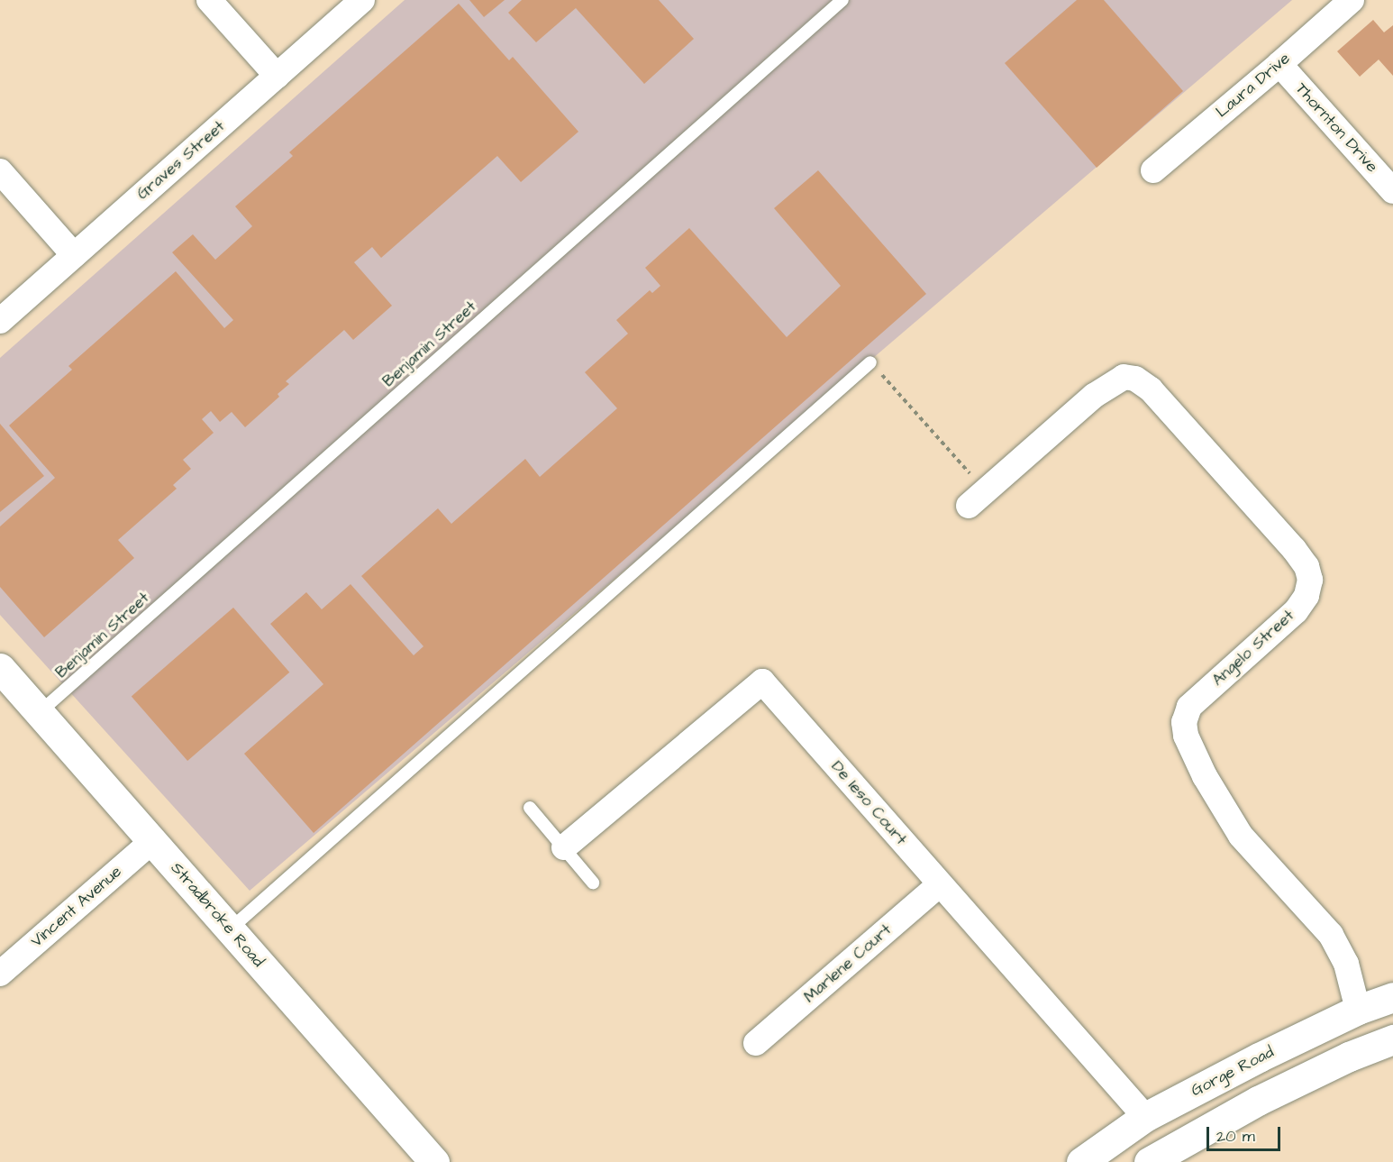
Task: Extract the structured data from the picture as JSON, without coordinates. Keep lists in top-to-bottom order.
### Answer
{
  "streets": {
    "main road": ["Stradbroke Road", "Gorge Road"],
    "street": [
      "Laura Drive",
      "Thornton Drive",
      "Graves Street",
      "Angelo Street",
      "De Ieso Court",
      "Vincent Avenue",
      "Marlene Court"
    ],
    "lane": ["Benjamin Street"]
  },
  "crossings": [
    ["Laura Drive", "Thornton Drive"],
    ["Benjamin Street", "Stradbroke Road"],
    ["Angelo Street", "Gorge Road"],
    ["De Ieso Court", "Marlene Court"],
    ["De Ieso Court", "Gorge Road"],
    ["Vincent Avenue", "Stradbroke Road"]
  ],
  "scale_bar": "20 m"
}
